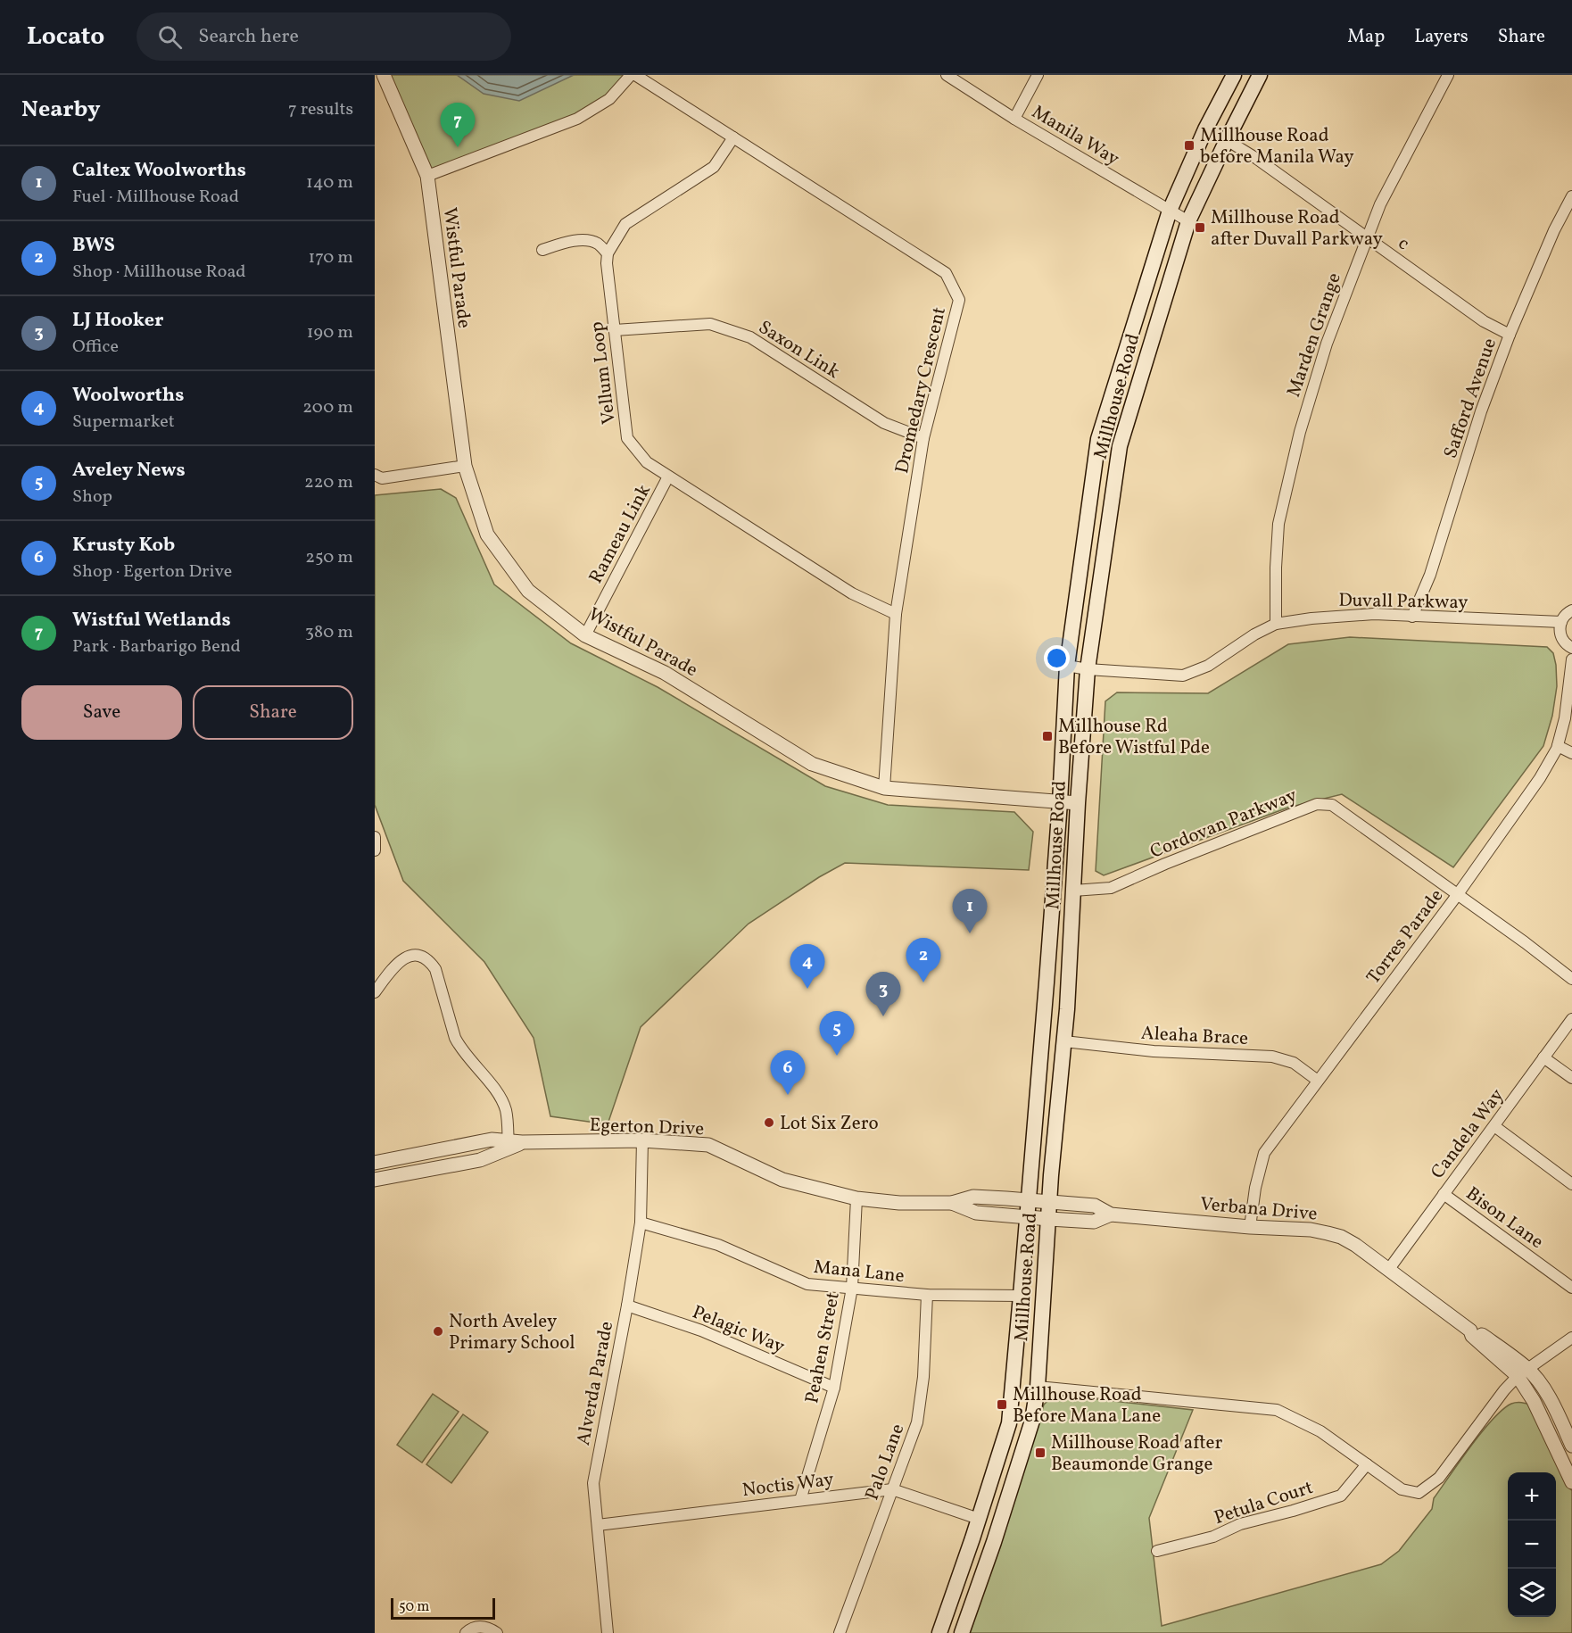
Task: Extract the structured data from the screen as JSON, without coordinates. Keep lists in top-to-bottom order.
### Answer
{
  "streets": {
    "main road": ["Millhouse Road"],
    "street": [
      "Manila Way",
      "c",
      "Wistful Parade",
      "Marden Grange",
      "Saxon Link",
      "Vellum Loop",
      "Dromedary Crescent",
      "Safford Avenue",
      "Rameau Link",
      "Duvall Parkway",
      "Cordovan Parkway",
      "Torres Parade",
      "Aleaha Brace",
      "Egerton Drive",
      "Candela Way",
      "Verbana Drive",
      "Bison Lane",
      "Mana Lane",
      "Pelagic Way",
      "Peahen Street",
      "Alverda Parade",
      "Palo Lane",
      "Noctis Way",
      "Petula Court"
    ]
  },
  "crossings": [
    ["Manila Way", "Millhouse Road"],
    ["c", "Marden Grange"],
    ["c", "Millhouse Road"],
    ["c", "Safford Avenue"],
    ["Wistful Parade", "Dromedary Crescent"],
    ["Wistful Parade", "Millhouse Road"],
    ["Wistful Parade", "Rameau Link"],
    ["Marden Grange", "Duvall Parkway"],
    ["Saxon Link", "Vellum Loop"],
    ["Saxon Link", "Dromedary Crescent"],
    ["Vellum Loop", "Dromedary Crescent"],
    ["Vellum Loop", "Rameau Link"],
    ["Millhouse Road", "Duvall Parkway"],
    ["Millhouse Road", "Cordovan Parkway"],
    ["Millhouse Road", "Aleaha Brace"],
    ["Millhouse Road", "Egerton Drive"],
    ["Millhouse Road", "Verbana Drive"],
    ["Millhouse Road", "Mana Lane"],
    ["Millhouse Road", "Noctis Way"],
    ["Safford Avenue", "Duvall Parkway"],
    ["Cordovan Parkway", "Torres Parade"],
    ["Torres Parade", "Aleaha Brace"],
    ["Torres Parade", "Verbana Drive"],
    ["Egerton Drive", "Verbana Drive"],
    ["Egerton Drive", "Peahen Street"],
    ["Egerton Drive", "Alverda Parade"],
    ["Candela Way", "Verbana Drive"],
    ["Candela Way", "Bison Lane"],
    ["Mana Lane", "Peahen Street"],
    ["Mana Lane", "Alverda Parade"],
    ["Mana Lane", "Palo Lane"],
    ["Pelagic Way", "Peahen Street"],
    ["Pelagic Way", "Alverda Parade"],
    ["Peahen Street", "Noctis Way"],
    ["Alverda Parade", "Noctis Way"],
    ["Palo Lane", "Noctis Way"]
  ],
  "places": {
    "transit": [
      "Millhouse Road before Manila Way",
      "Millhouse Road after Duvall Parkway",
      "Millhouse Rd Before Wistful Pde",
      "Millhouse Road Before Mana Lane",
      "Millhouse Road after Beaumonde Grange"
    ],
    "other": ["Lot Six Zero", "North Aveley Primary School"]
  },
  "scale_bar": "50 m",
  "page": {
    "header": "Locato",
    "search": "Search here",
    "nav": ["Map", "Layers", "Share"],
    "heading": ["Nearby", "7 results"],
    "pins": [
      "7",
      "1",
      "2",
      "4",
      "3",
      "5",
      "6"
    ],
    "list": [
      {
        "mark": "1",
        "name": "Caltex Woolworths",
        "note": "Fuel · Millhouse Road",
        "value": "140 m"
      },
      {
        "mark": "2",
        "name": "BWS",
        "note": "Shop · Millhouse Road",
        "value": "170 m"
      },
      {
        "mark": "3",
        "name": "LJ Hooker",
        "note": "Office",
        "value": "190 m"
      },
      {
        "mark": "4",
        "name": "Woolworths",
        "note": "Supermarket",
        "value": "200 m"
      },
      {
        "mark": "5",
        "name": "Aveley News",
        "note": "Shop",
        "value": "220 m"
      },
      {
        "mark": "6",
        "name": "Krusty Kob",
        "note": "Shop · Egerton Drive",
        "value": "250 m"
      },
      {
        "mark": "7",
        "name": "Wistful Wetlands",
        "note": "Park · Barbarigo Bend",
        "value": "380 m"
      }
    ],
    "buttons": ["Save", "Share"],
    "map_buttons": ["+", "−"],
    "scale": "50 m"
  }
}
